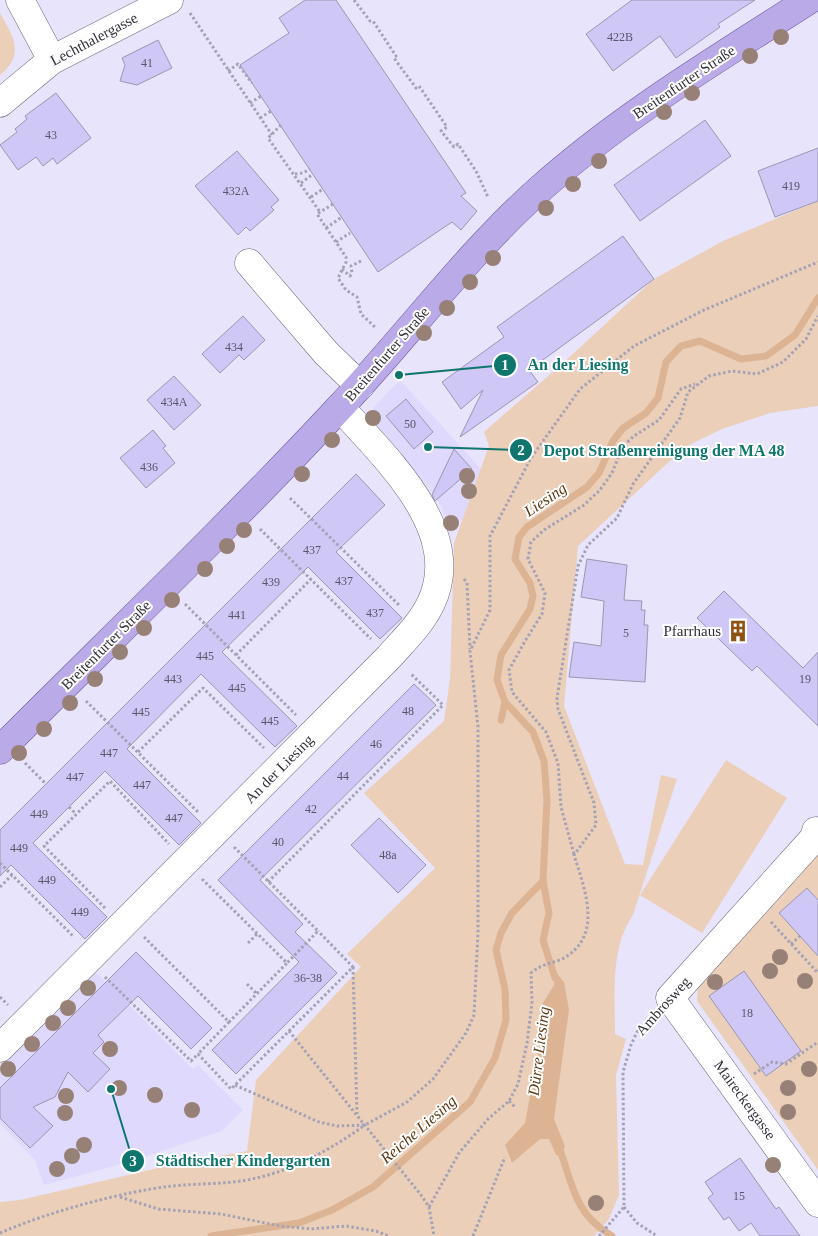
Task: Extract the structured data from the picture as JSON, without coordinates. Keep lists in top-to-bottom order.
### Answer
{
  "streets": {
    "main road": ["Breitenfurter Straße"],
    "street": [
      "Lechthalergasse",
      "An der Liesing",
      "Ambrosweg",
      "Maireckergasse"
    ]
  },
  "crossings": [
    ["Breitenfurter Straße", "An der Liesing"],
    ["Ambrosweg", "Maireckergasse"]
  ],
  "water": ["Liesing", "Dürre Liesing", "Reiche Liesing"],
  "places": {
    "other": ["An der Liesing", "Depot Straßenreinigung der MA 48", "Städtischer Kindergarten"],
    "building": ["Pfarrhaus"]
  },
  "house_numbers": [
    "422B",
    "41",
    "43",
    "419",
    "432A",
    "434",
    "434A",
    "50",
    "436",
    "437",
    "437",
    "439",
    "437",
    "441",
    "5",
    "445",
    "443",
    "19",
    "445",
    "48",
    "445",
    "445",
    "46",
    "447",
    "44",
    "447",
    "447",
    "42",
    "449",
    "447",
    "40",
    "449",
    "48a",
    "449",
    "449",
    "36-38",
    "18",
    "15"
  ]
}
